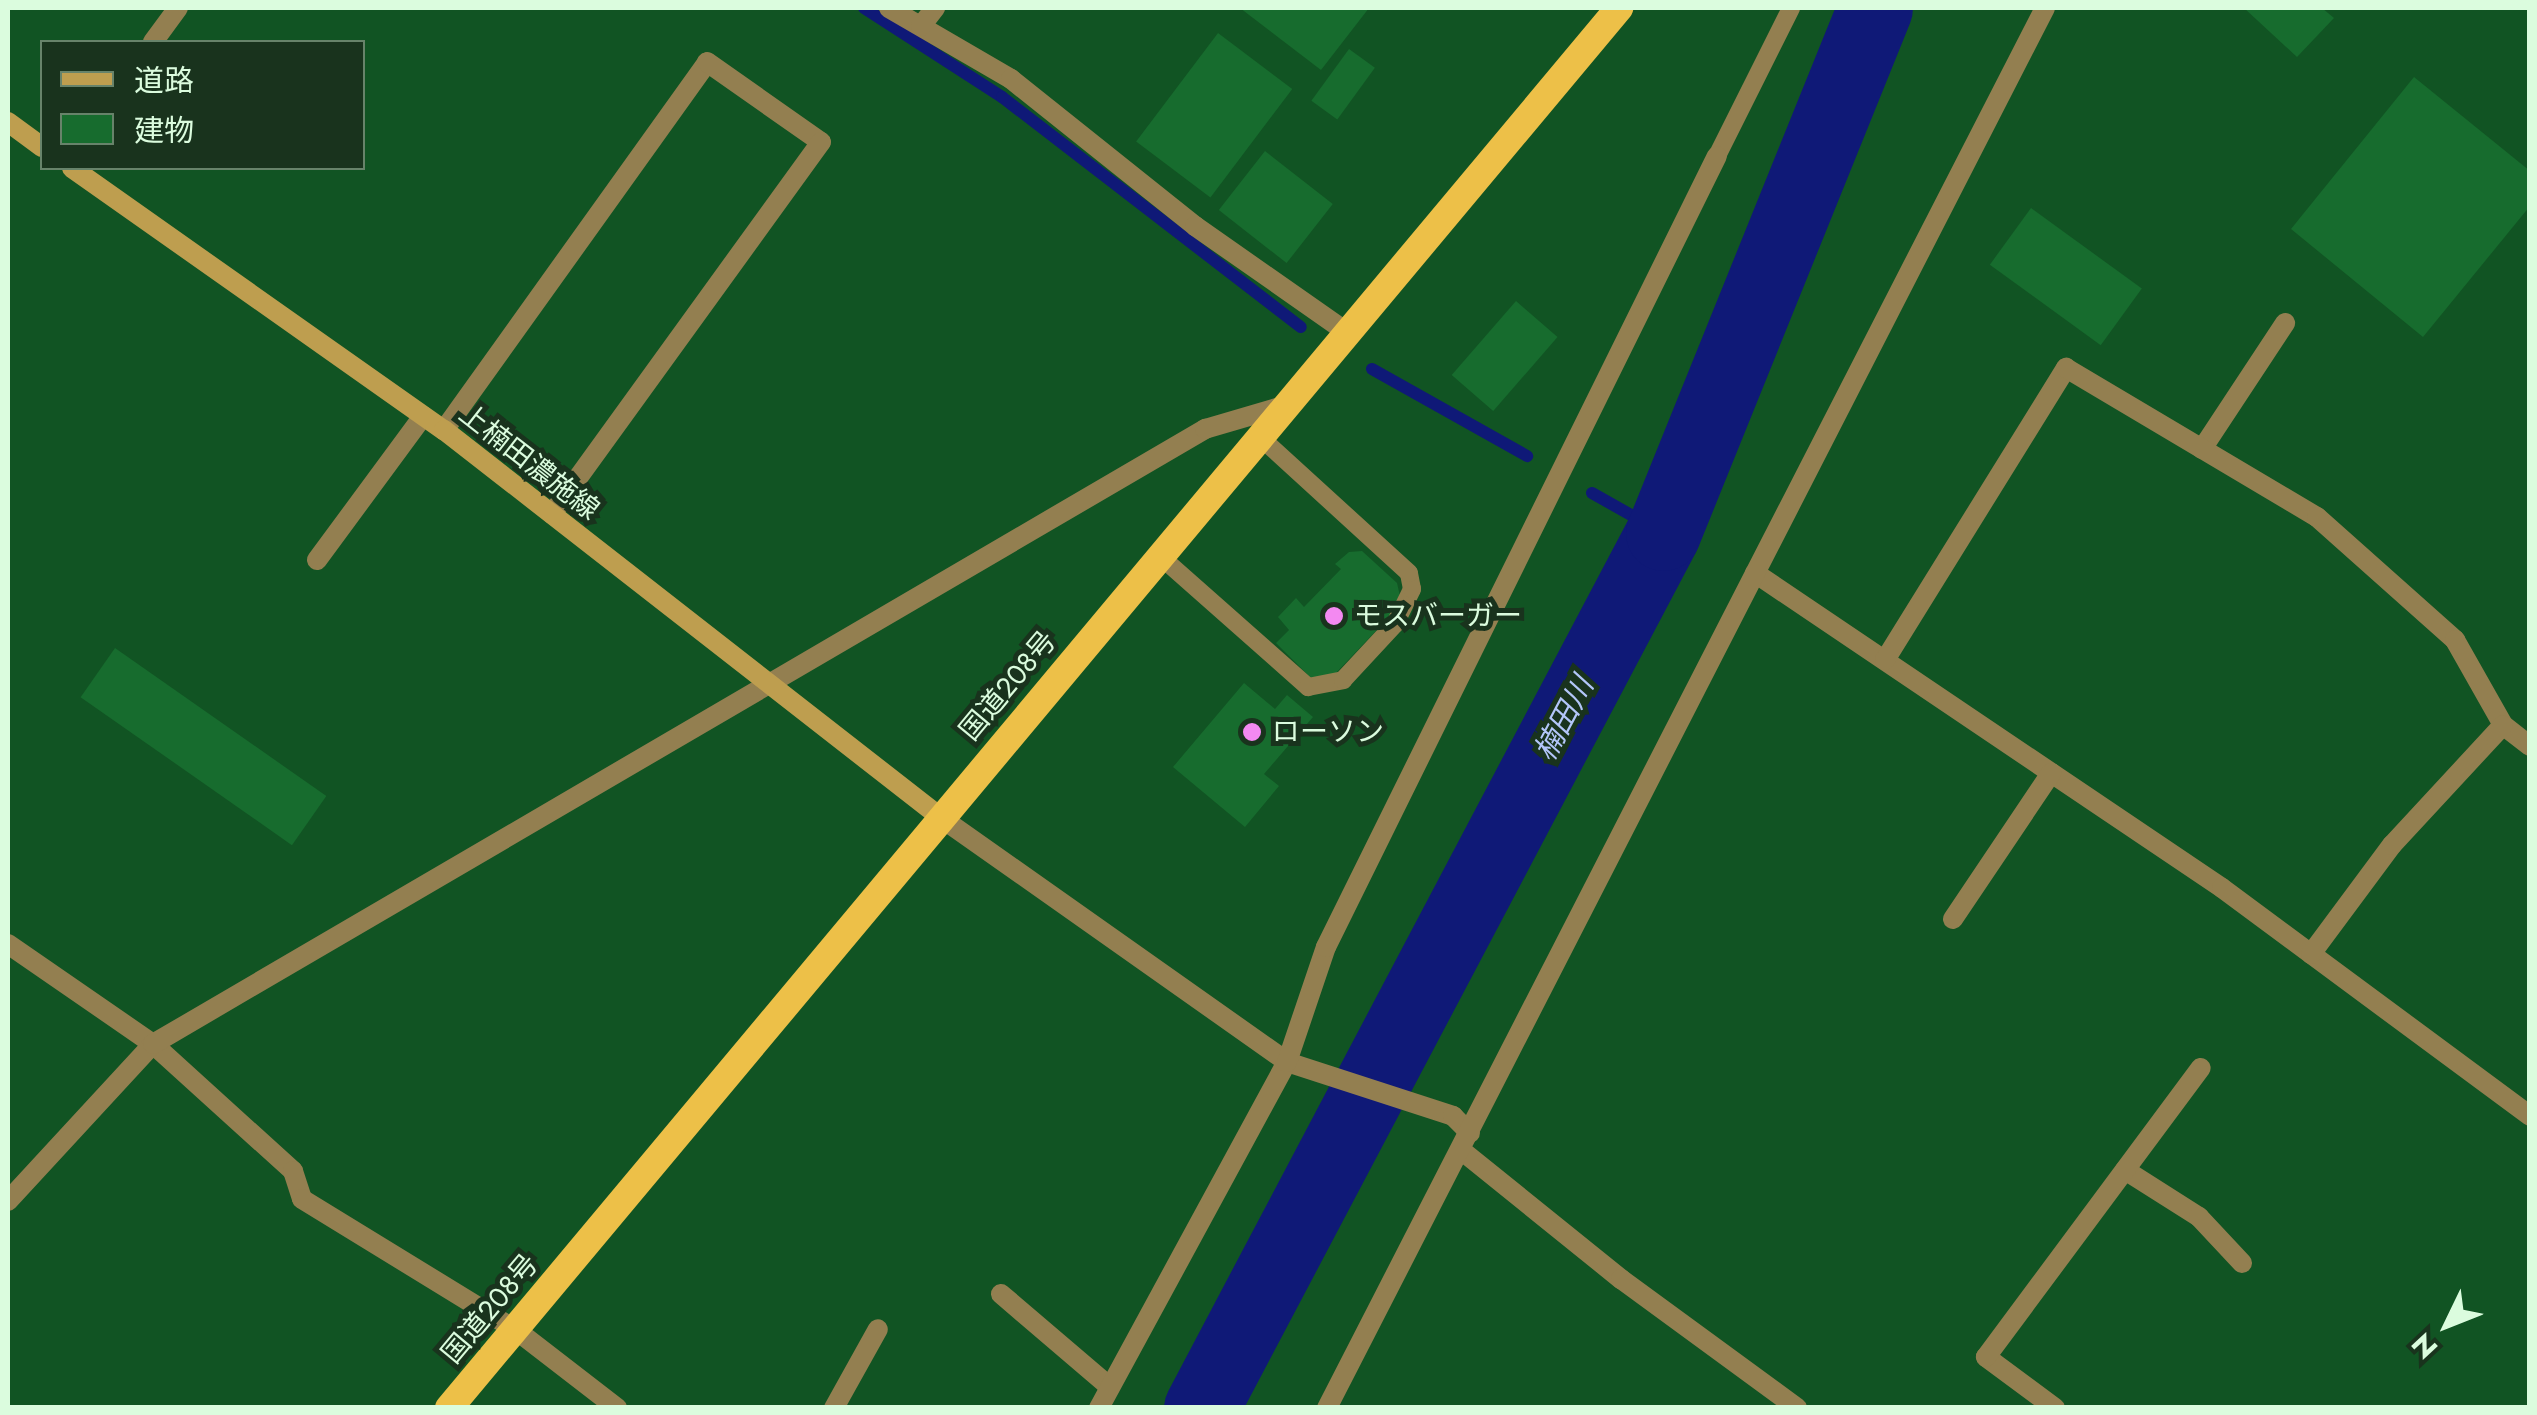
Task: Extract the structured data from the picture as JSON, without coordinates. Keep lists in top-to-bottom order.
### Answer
{
  "streets": {
    "highway": ["国道208号"],
    "main road": ["上楠田濃施線"]
  },
  "crossings": [
    ["上楠田濃施線", "国道208号"]
  ],
  "water": ["楠田川"],
  "places": ["モスバーガー", "ローソン"],
  "legend": ["道路", "建物"],
  "north": "bottom left"
}
